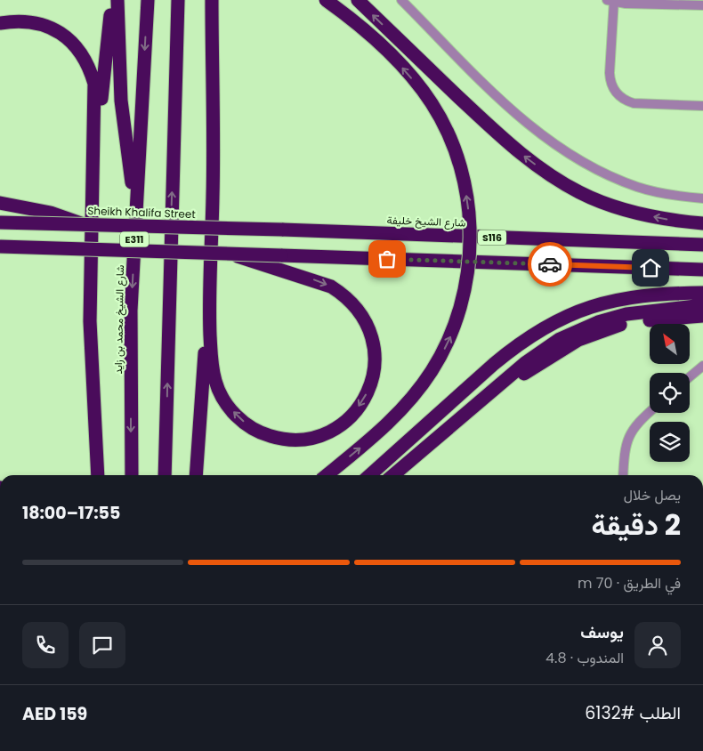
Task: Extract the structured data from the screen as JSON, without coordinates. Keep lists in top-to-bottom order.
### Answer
{
  "streets": {
    "highway": [
      "Sheikh Khalifa Street",
      "شارع الشيخ خليفة",
      "S116",
      "E311",
      "شارع الشيخ محمد بن زايد"
    ]
  },
  "crossings": [
    ["Sheikh Khalifa Street", "شارع الشيخ خليفة"]
  ],
  "north": "top left",
  "page": {
    "heading": ["2 دقيقة", "يصل خلال", "17:55–18:00"],
    "panel": [
      "يوسف",
      "المندوب · 4.8",
      "الطلب #6132",
      "AED 159"
    ],
    "bar": "في الطريق · 70 m"
  }
}
